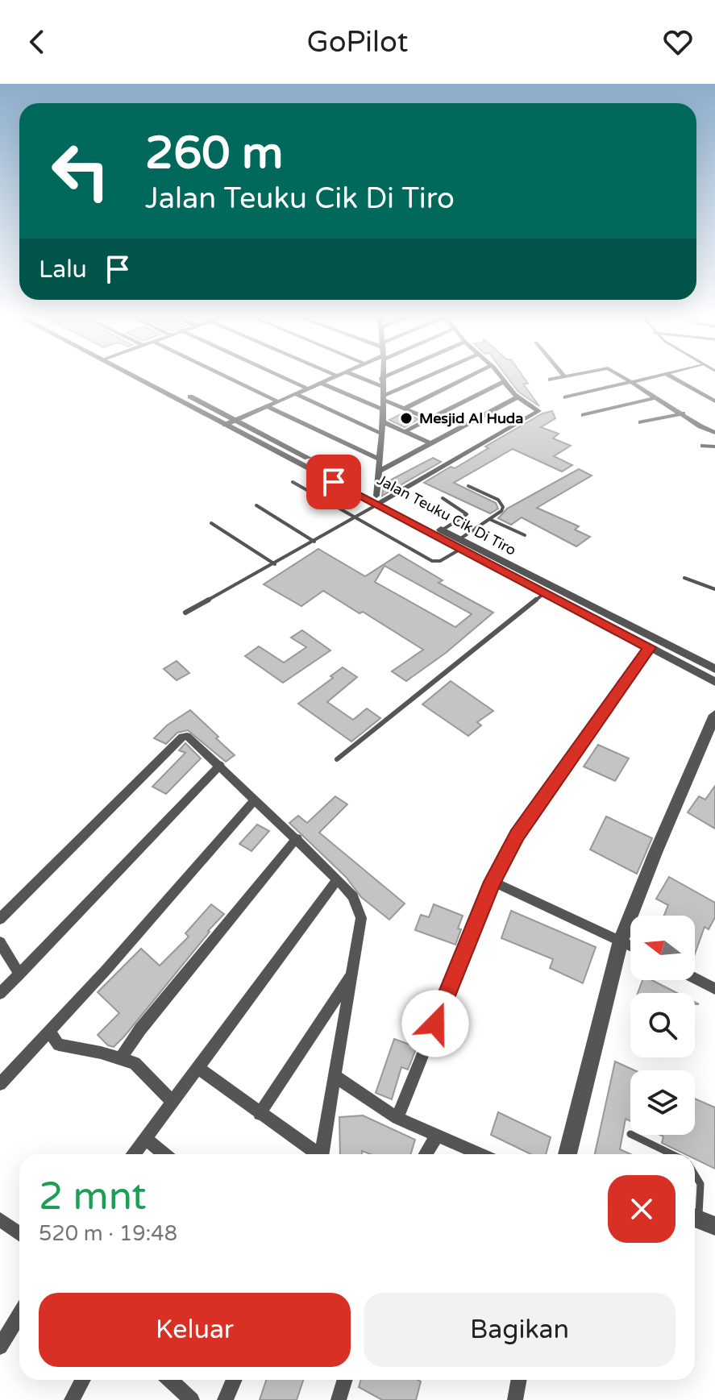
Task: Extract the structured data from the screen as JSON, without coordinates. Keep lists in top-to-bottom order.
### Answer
{
  "streets": {
    "street": ["Jalan Teuku Cik Di Tiro"]
  },
  "places": ["Mesjid Al Huda"],
  "north": "left",
  "page": {
    "header": "GoPilot",
    "turn": ["260 m", "Jalan Teuku Cik Di Tiro"],
    "then": "Lalu",
    "heading": ["2 mnt", "520 m · 19:48"],
    "buttons": ["Keluar", "Bagikan"]
  }
}
